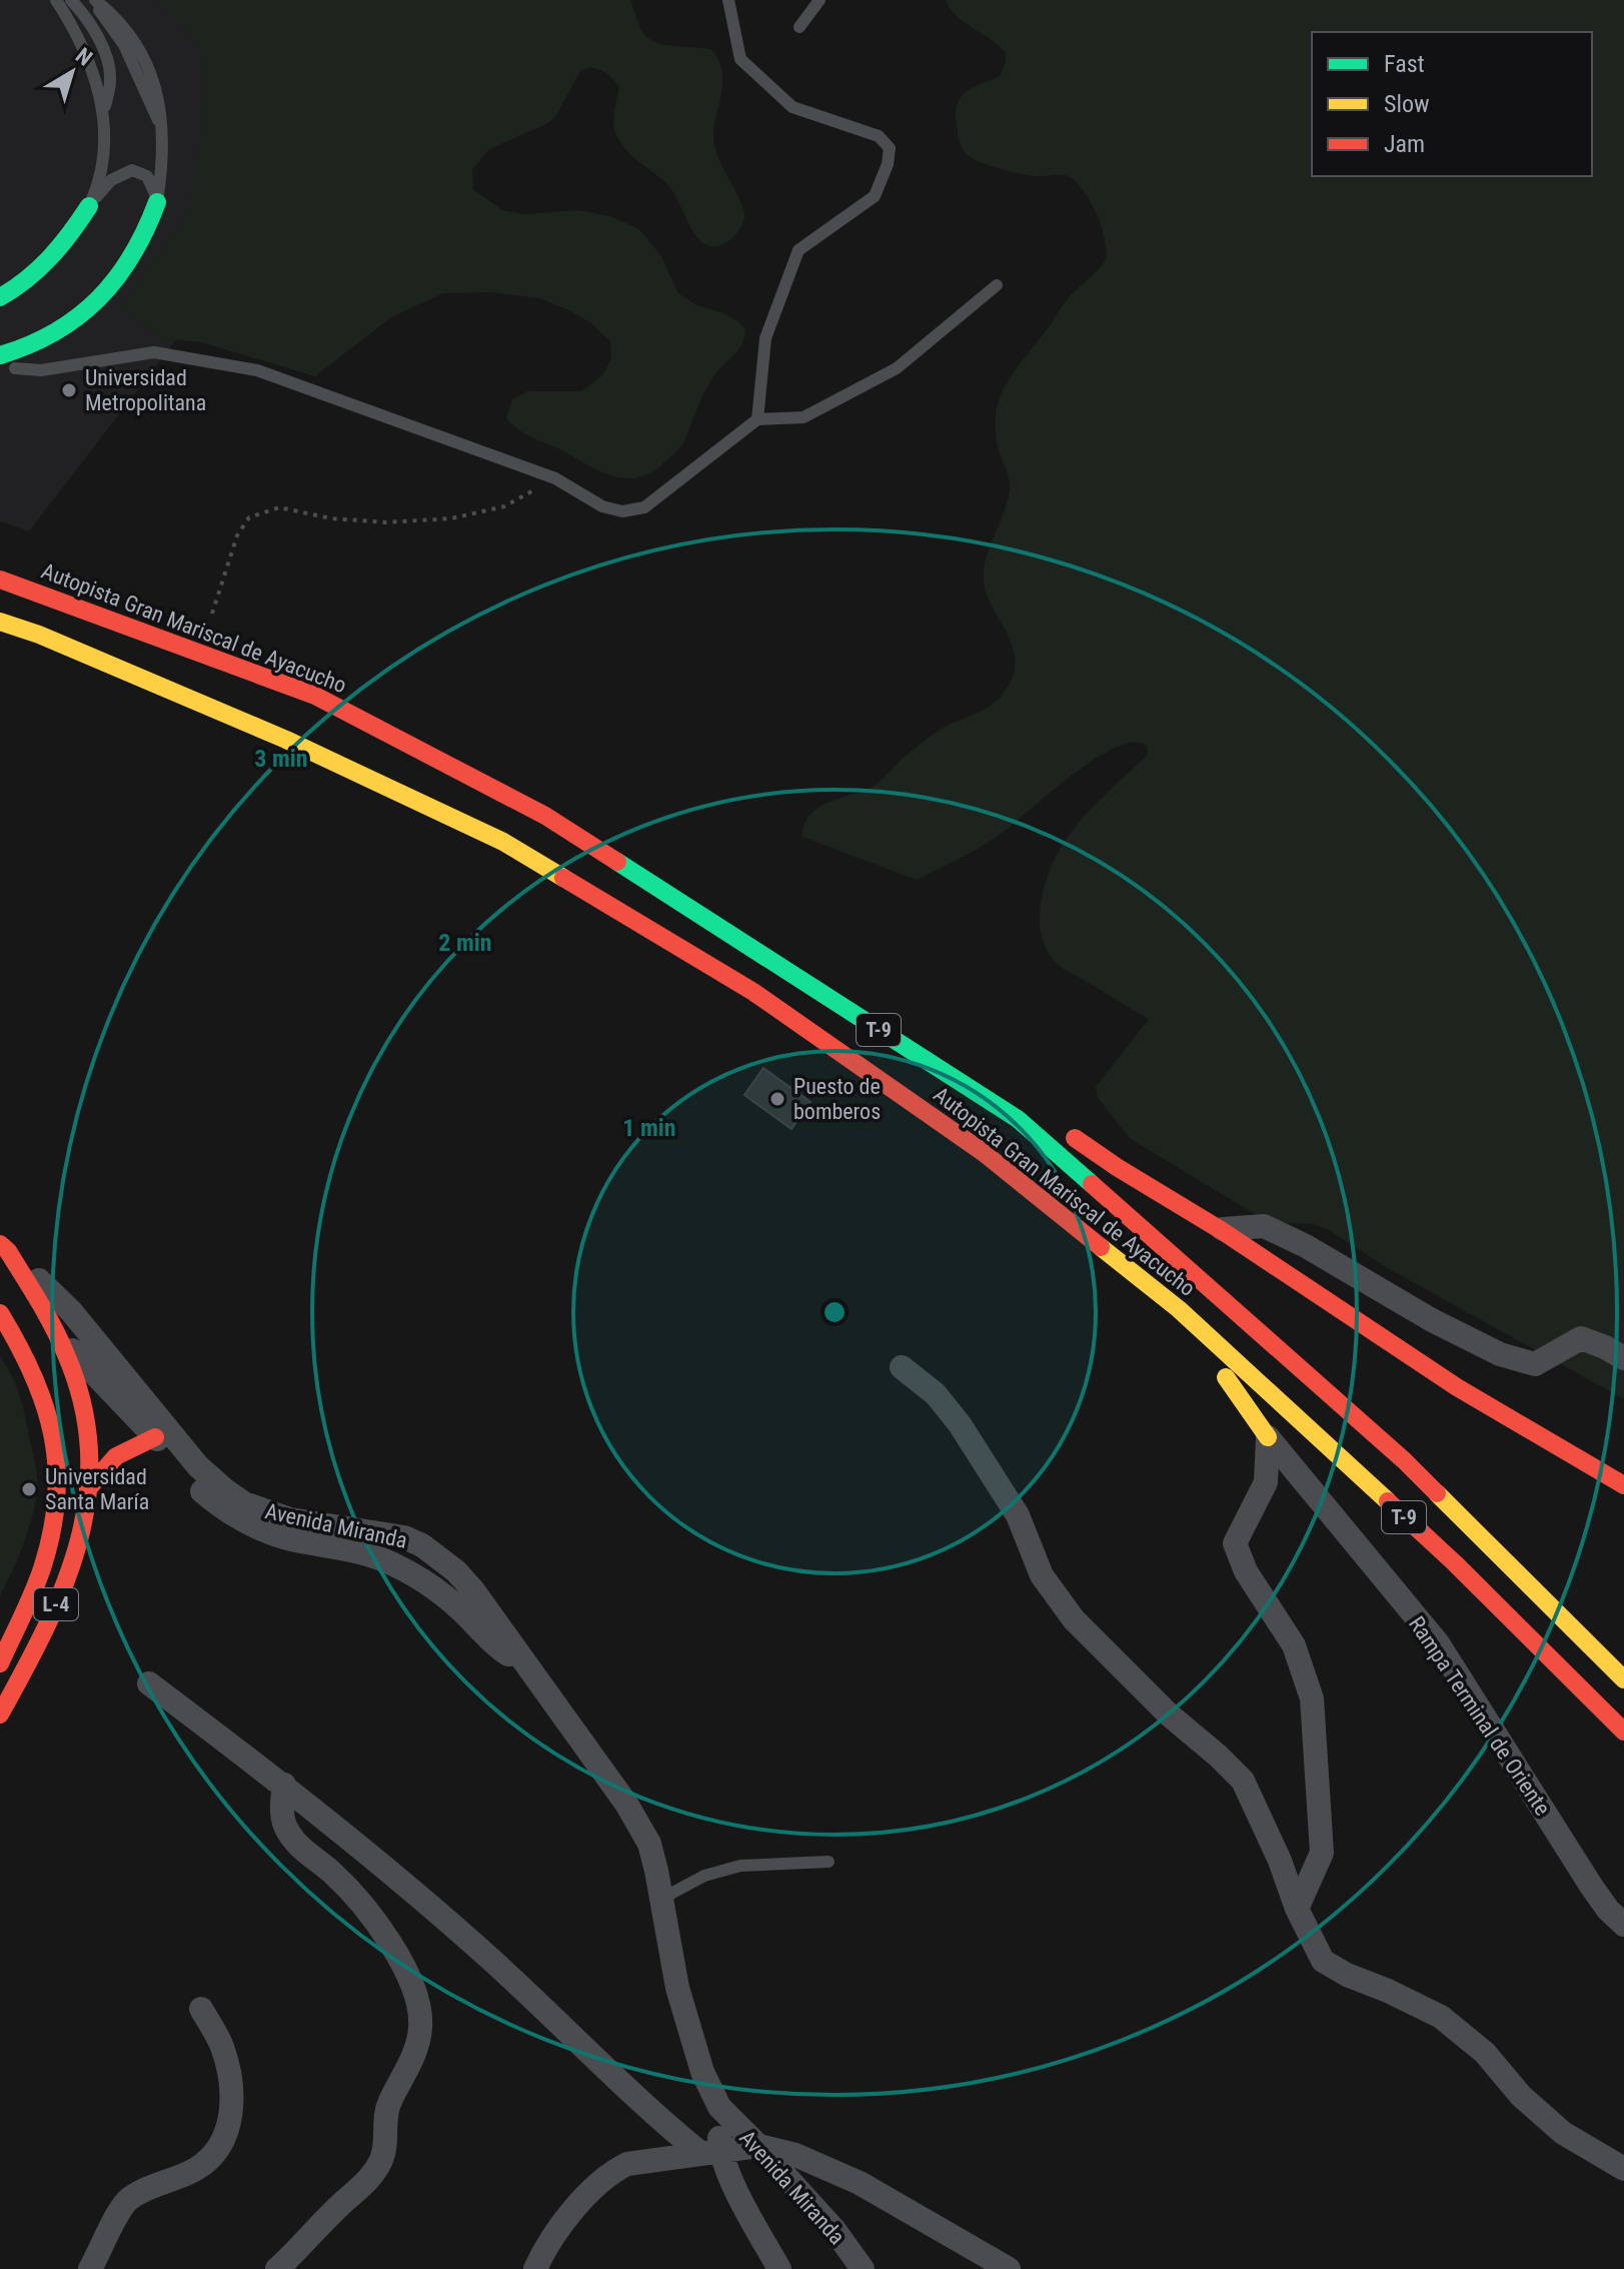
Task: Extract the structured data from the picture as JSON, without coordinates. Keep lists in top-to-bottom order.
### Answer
{
  "streets": {
    "main road": ["Autopista Gran Mariscal de Ayacucho", "T-9", "L-4"],
    "street": ["Avenida Miranda", "Rampa Terminal de Oriente"]
  },
  "crossings": [
    ["Avenida Miranda", "L-4"]
  ],
  "places": ["Universidad Metropolitana", "Puesto de bomberos", "Universidad Santa María"],
  "legend": ["Fast", "Slow", "Jam"],
  "north": "top right",
  "rings": ["3 min", "2 min", "1 min"]
}
